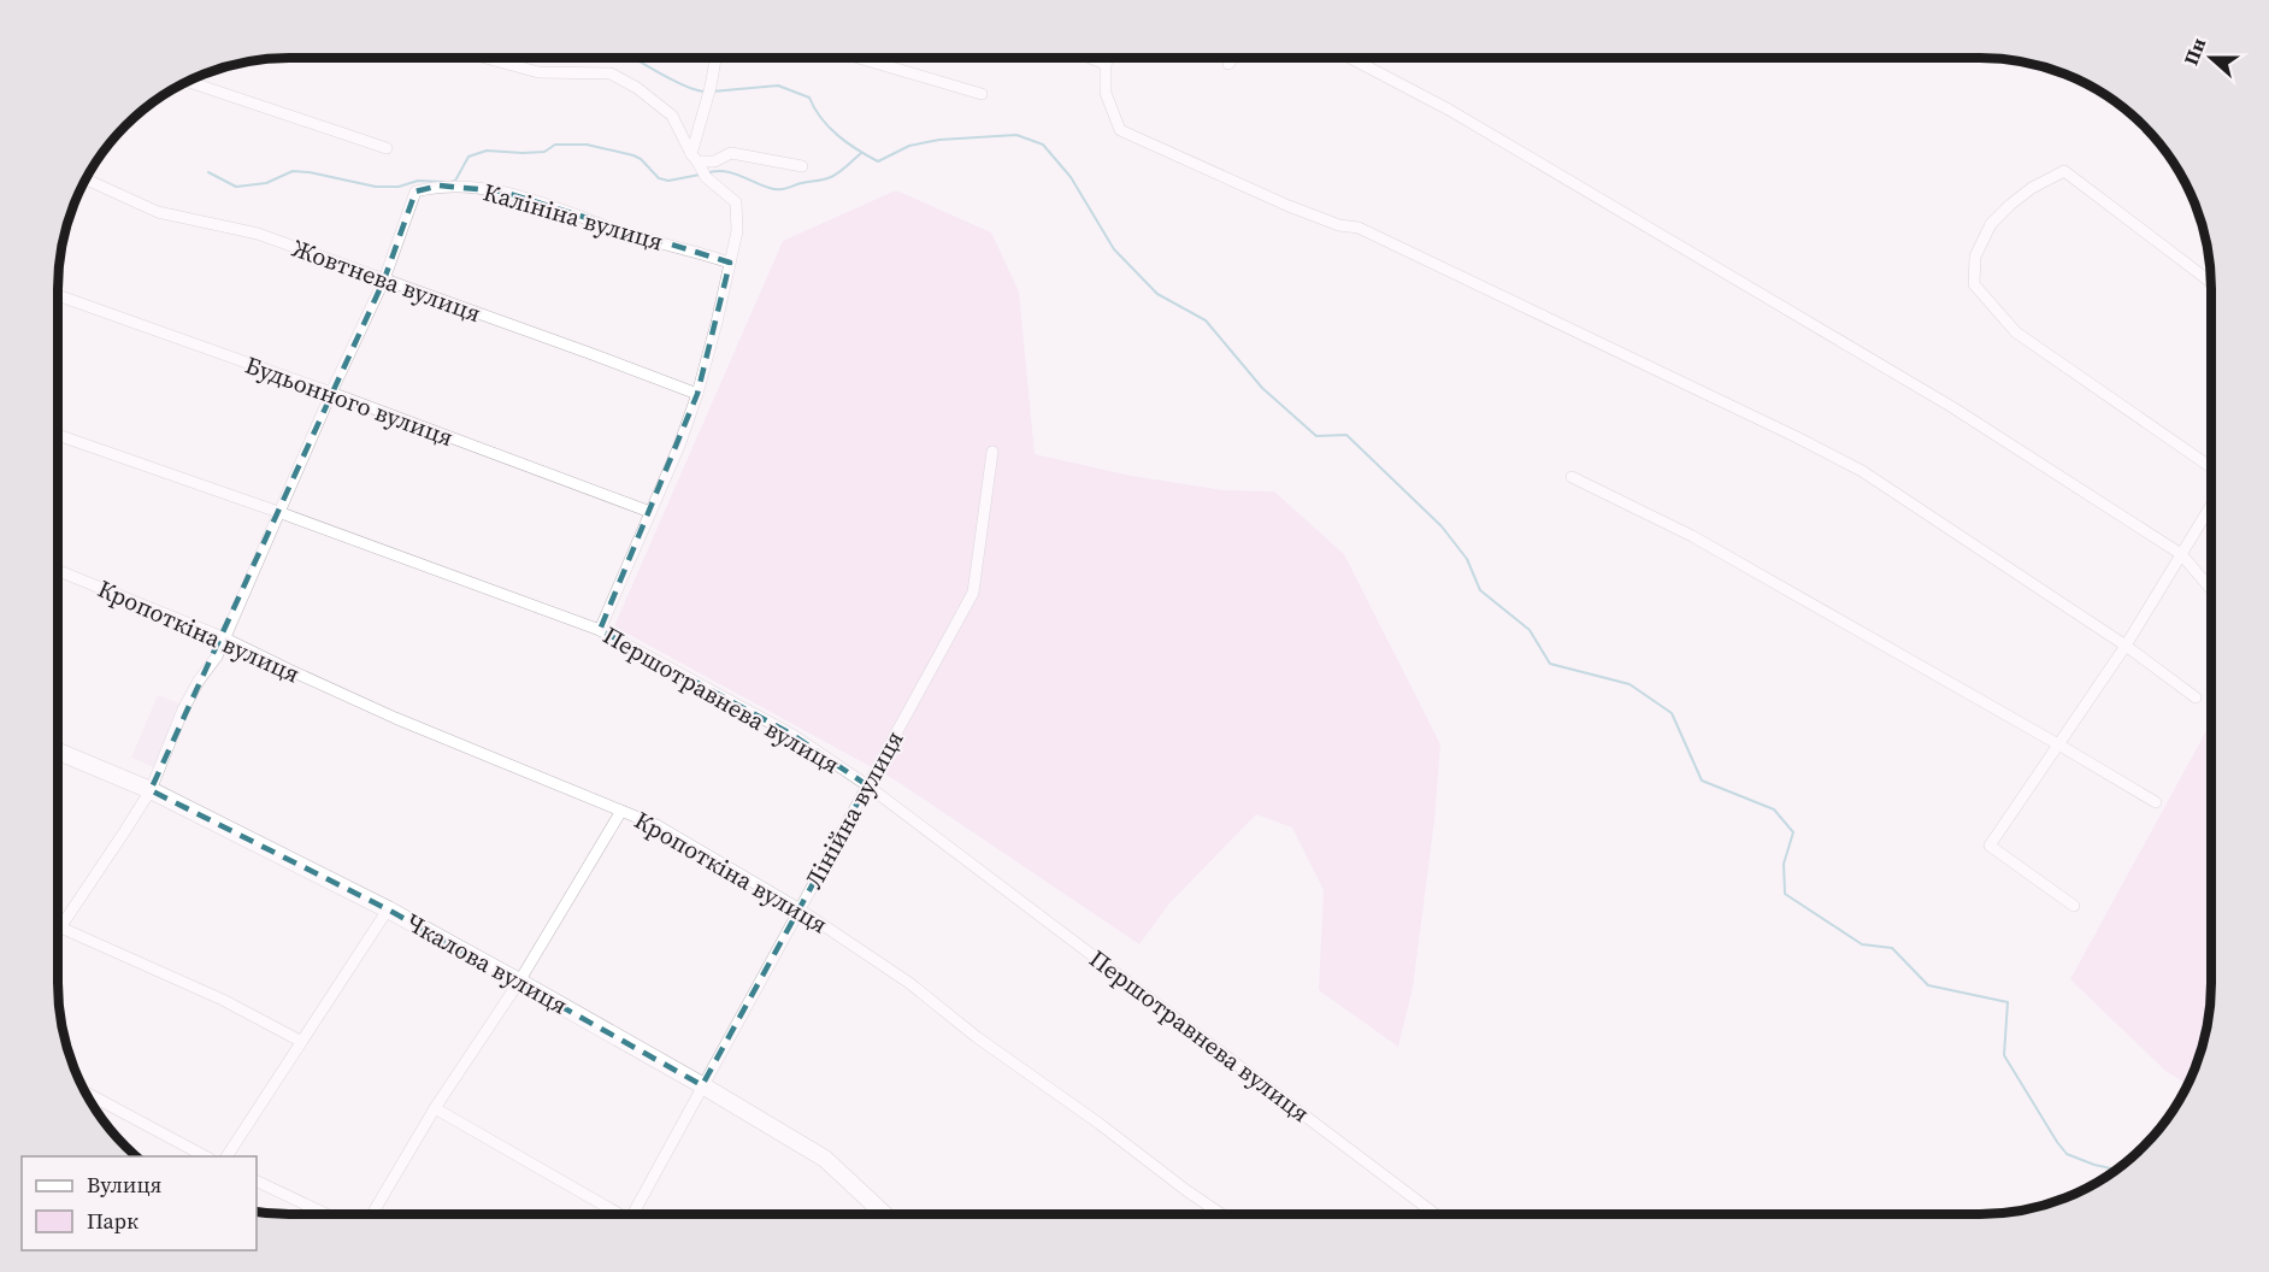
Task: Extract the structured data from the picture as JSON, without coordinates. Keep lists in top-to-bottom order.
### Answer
{
  "streets": {
    "main road": ["Чкалова вулиця"],
    "street": [
      "Калініна вулиця",
      "Жовтнева вулиця",
      "Будьонного вулиця",
      "Кропоткіна вулиця",
      "Першотравнева вулиця",
      "Лінійна вулиця"
    ]
  },
  "crossings": [
    ["Калініна вулиця", "Жовтнева вулиця"],
    ["Кропоткіна вулиця", "Лінійна вулиця"],
    ["Першотравнева вулиця", "Лінійна вулиця"],
    ["Лінійна вулиця", "Чкалова вулиця"]
  ],
  "legend": ["Вулиця", "Парк"],
  "north": "left"
}
